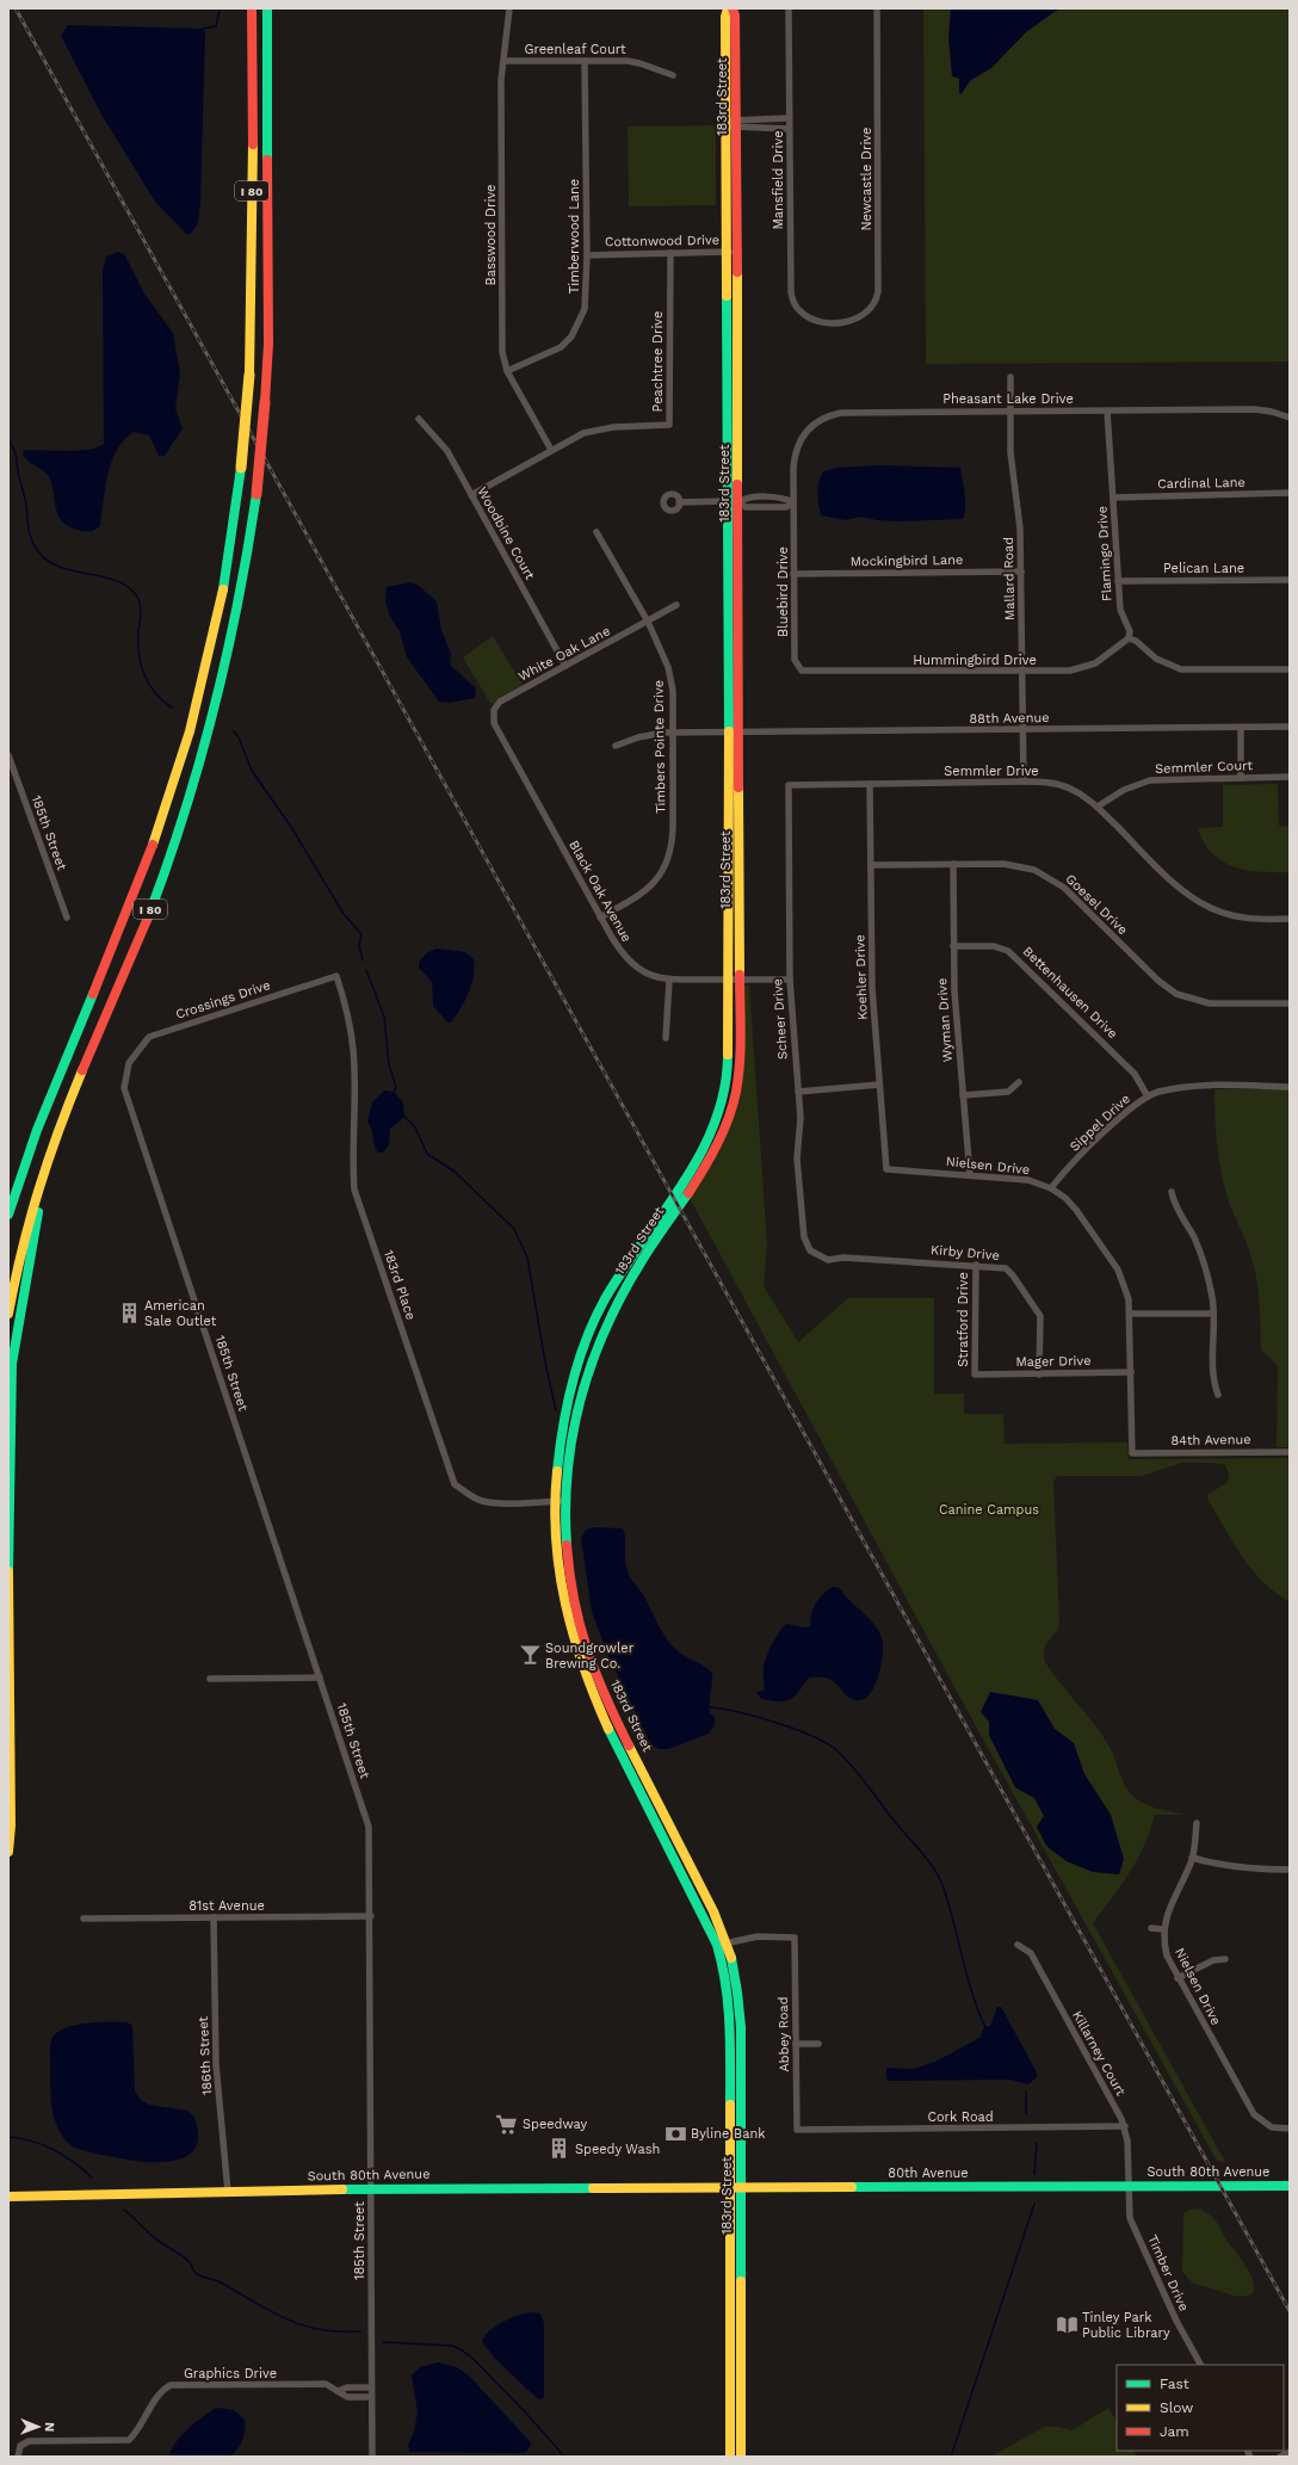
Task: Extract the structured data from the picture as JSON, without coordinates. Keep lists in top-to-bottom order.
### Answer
{
  "streets": {
    "main road": [
      "183rd Street",
      "I 80",
      "South 80th Avenue",
      "80th Avenue"
    ],
    "street": [
      "Greenleaf Court",
      "Newcastle Drive",
      "Mansfield Drive",
      "Basswood Drive",
      "Timberwood Lane",
      "Cottonwood Drive",
      "Peachtree Drive",
      "Pheasant Lake Drive",
      "Cardinal Lane",
      "Woodbine Court",
      "Flamingo Drive",
      "Mockingbird Lane",
      "Pelican Lane",
      "Mallard Road",
      "Bluebird Drive",
      "White Oak Lane",
      "Hummingbird Drive",
      "88th Avenue",
      "Timbers Pointe Drive",
      "Semmler Court",
      "Semmler Drive",
      "185th Street",
      "Black Oak Avenue",
      "Goesel Drive",
      "Koehler Drive",
      "Bettenhausen Drive",
      "Crossings Drive",
      "Scheer Drive",
      "Wyman Drive",
      "Sippel Drive",
      "Nielsen Drive",
      "Kirby Drive",
      "183rd Place",
      "Stratford Drive",
      "Mager Drive",
      "84th Avenue",
      "81st Avenue",
      "Abbey Road",
      "Killarney Court",
      "186th Street",
      "Cork Road",
      "Timber Drive",
      "Graphics Drive"
    ]
  },
  "crossings": [
    ["Greenleaf Court", "Basswood Drive"],
    ["Greenleaf Court", "Timberwood Lane"],
    ["183rd Street", "Cottonwood Drive"],
    ["183rd Street", "88th Avenue"],
    ["183rd Street", "Black Oak Avenue"],
    ["183rd Street", "183rd Place"],
    ["183rd Street", "Abbey Road"],
    ["183rd Street", "South 80th Avenue"],
    ["183rd Street", "80th Avenue"],
    ["Newcastle Drive", "Mansfield Drive"],
    ["Basswood Drive", "Timberwood Lane"],
    ["Basswood Drive", "Peachtree Drive"],
    ["Timberwood Lane", "Cottonwood Drive"],
    ["Cottonwood Drive", "Peachtree Drive"],
    ["Peachtree Drive", "Woodbine Court"],
    ["Pheasant Lake Drive", "Flamingo Drive"],
    ["Pheasant Lake Drive", "Mallard Road"],
    ["Pheasant Lake Drive", "Bluebird Drive"],
    ["Cardinal Lane", "Flamingo Drive"],
    ["Woodbine Court", "White Oak Lane"],
    ["Flamingo Drive", "Pelican Lane"],
    ["Flamingo Drive", "Hummingbird Drive"],
    ["Mockingbird Lane", "Mallard Road"],
    ["Mockingbird Lane", "Bluebird Drive"],
    ["Mallard Road", "Hummingbird Drive"],
    ["Mallard Road", "88th Avenue"],
    ["Mallard Road", "Semmler Drive"],
    ["Bluebird Drive", "Hummingbird Drive"],
    ["White Oak Lane", "Timbers Pointe Drive"],
    ["White Oak Lane", "Black Oak Avenue"],
    ["88th Avenue", "Timbers Pointe Drive"],
    ["Timbers Pointe Drive", "Black Oak Avenue"],
    ["Semmler Court", "Semmler Drive"],
    ["Semmler Drive", "Koehler Drive"],
    ["Semmler Drive", "Scheer Drive"],
    ["185th Street", "Crossings Drive"],
    ["185th Street", "81st Avenue"],
    ["185th Street", "South 80th Avenue"],
    ["185th Street", "Graphics Drive"],
    ["Black Oak Avenue", "Scheer Drive"],
    ["Goesel Drive", "Koehler Drive"],
    ["Goesel Drive", "Wyman Drive"],
    ["Koehler Drive", "Nielsen Drive"],
    ["Bettenhausen Drive", "Wyman Drive"],
    ["Bettenhausen Drive", "Sippel Drive"],
    ["Crossings Drive", "183rd Place"],
    ["Scheer Drive", "Kirby Drive"],
    ["Wyman Drive", "Nielsen Drive"],
    ["Sippel Drive", "Nielsen Drive"],
    ["Nielsen Drive", "Mager Drive"],
    ["Nielsen Drive", "84th Avenue"],
    ["Kirby Drive", "Stratford Drive"],
    ["Kirby Drive", "Mager Drive"],
    ["Stratford Drive", "Mager Drive"],
    ["81st Avenue", "186th Street"],
    ["Abbey Road", "Cork Road"],
    ["Killarney Court", "Cork Road"],
    ["Killarney Court", "South 80th Avenue"],
    ["Killarney Court", "80th Avenue"],
    ["Killarney Court", "Timber Drive"],
    ["186th Street", "South 80th Avenue"],
    ["South 80th Avenue", "80th Avenue"],
    ["South 80th Avenue", "Timber Drive"],
    ["80th Avenue", "Timber Drive"]
  ],
  "parks": ["Canine Campus"],
  "places": {
    "building": ["American Sale Outlet", "Speedy Wash"],
    "bar": ["Soundgrowler Brewing Co."],
    "supermarket": ["Speedway"],
    "bank": ["Byline Bank"],
    "library": ["Tinley Park Public Library"]
  },
  "legend": ["Fast", "Slow", "Jam"],
  "north": "right"
}
